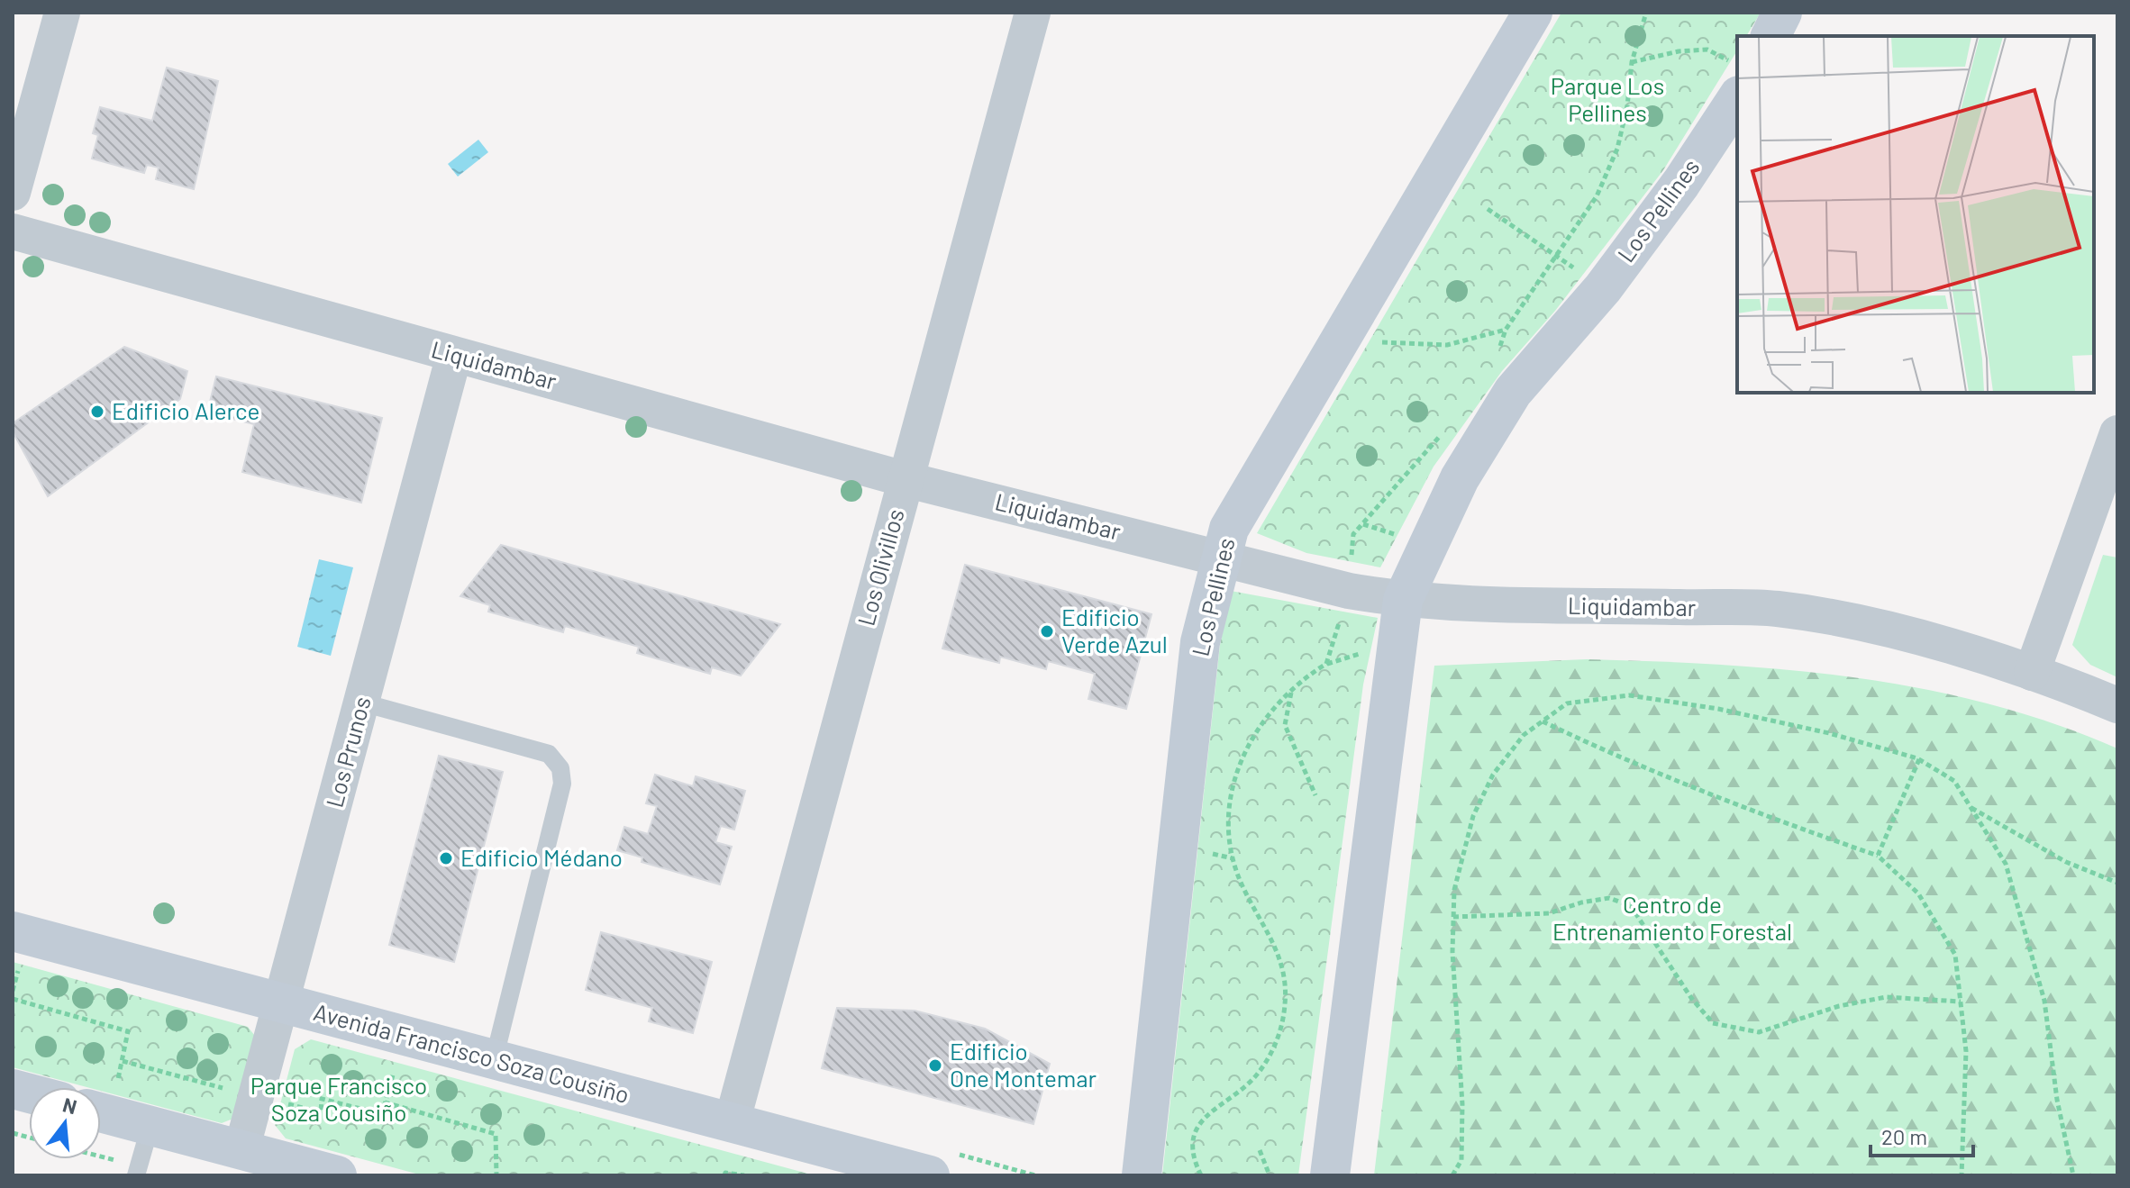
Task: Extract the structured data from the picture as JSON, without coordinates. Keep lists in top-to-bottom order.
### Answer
{
  "streets": {
    "main road": ["Los Pellines", "Avenida Francisco Soza Cousiño"],
    "street": ["Liquidambar", "Los Olivillos", "Los Prunos"]
  },
  "crossings": [
    ["Los Pellines", "Liquidambar"],
    ["Liquidambar", "Los Olivillos"],
    ["Liquidambar", "Los Prunos"],
    ["Los Olivillos", "Avenida Francisco Soza Cousiño"],
    ["Los Prunos", "Avenida Francisco Soza Cousiño"]
  ],
  "parks": ["Parque Los Pellines", "Centro de Entrenamiento Forestal", "Parque Francisco Soza Cousiño"],
  "places": [
    "Edificio Alerce",
    "Edificio Verde Azul",
    "Edificio Médano",
    "Edificio One Montemar"
  ],
  "scale_bar": "20 m",
  "north": "top"
}
